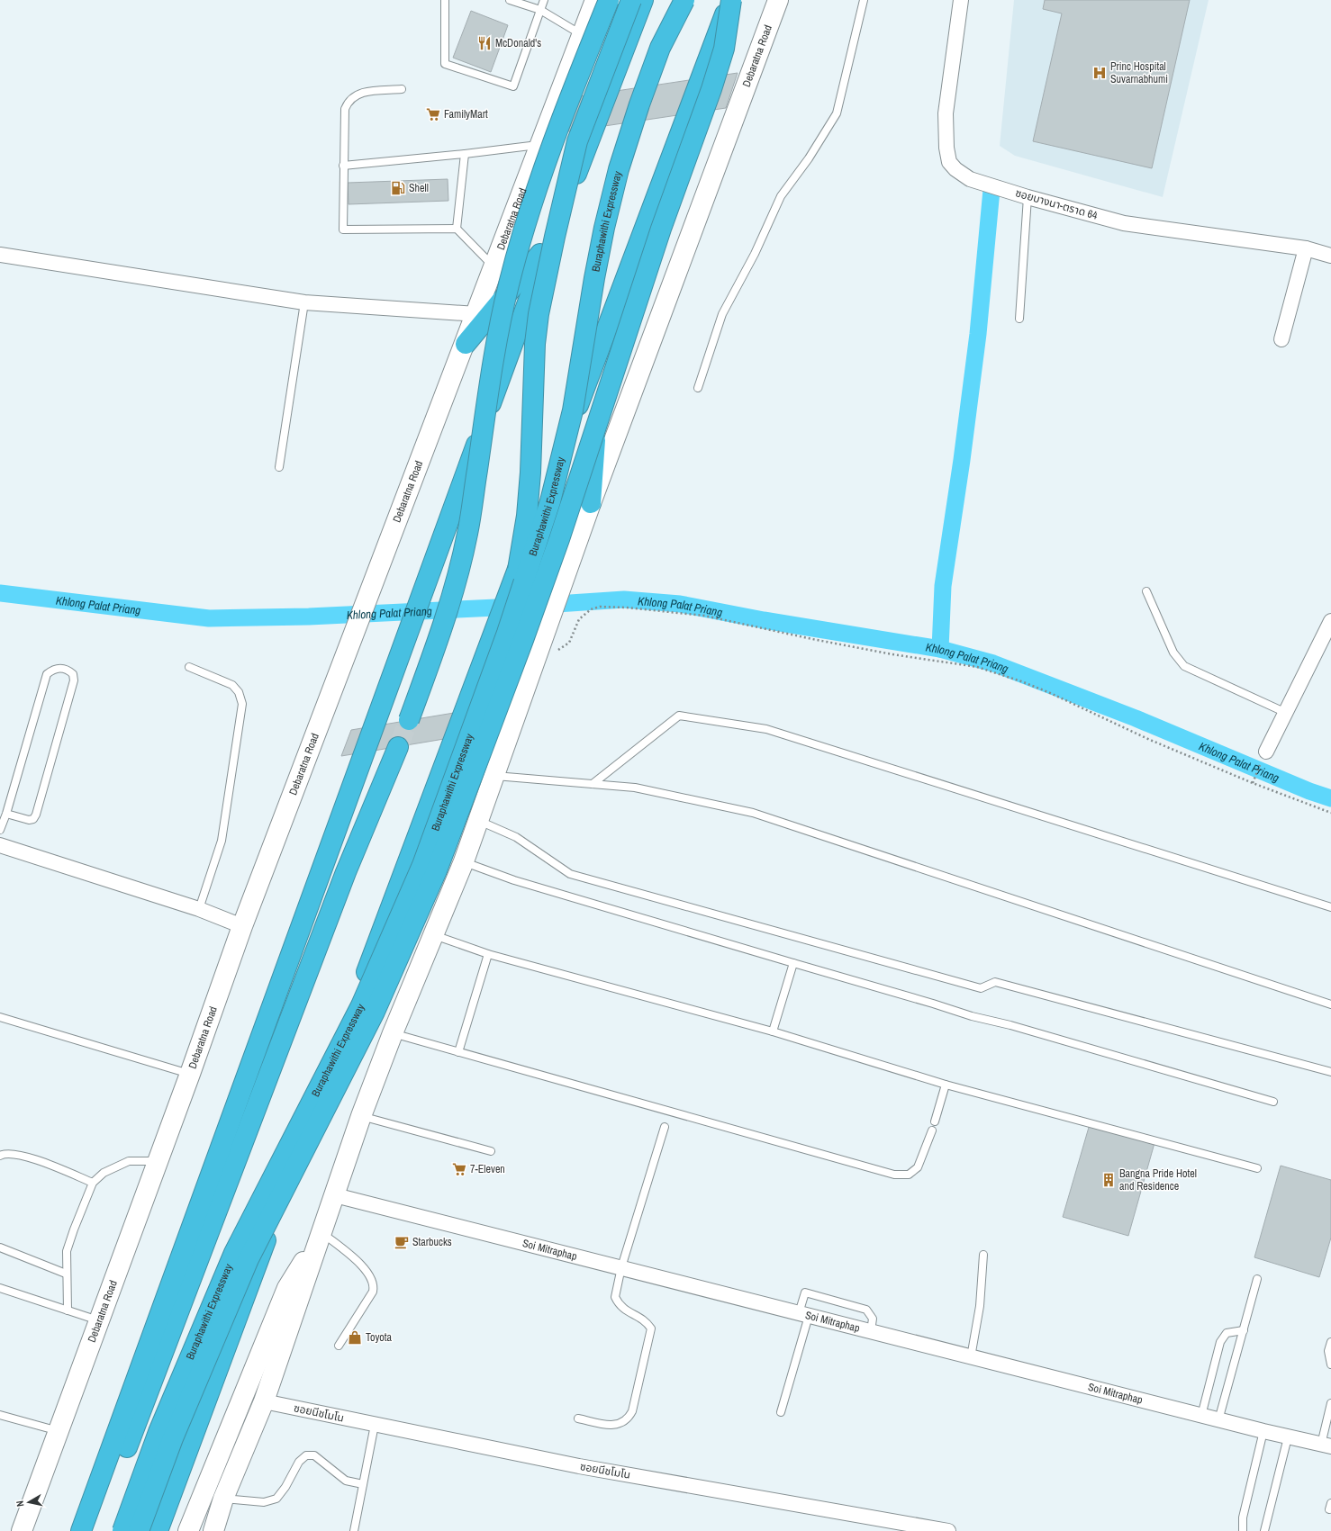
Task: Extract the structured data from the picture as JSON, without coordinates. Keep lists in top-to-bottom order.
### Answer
{
  "streets": {
    "highway": ["Buraphawithi Expressway"],
    "main road": ["Debaratna Road"],
    "street": ["ซอยบางนา-ตราด 64", "Soi Mitraphap", "ซอยนีชโมโน"]
  },
  "crossings": [
    ["Debaratna Road", "Soi Mitraphap"],
    ["Debaratna Road", "ซอยนีชโมโน"]
  ],
  "water": ["Khlong Palat Priang"],
  "places": {
    "restaurant": ["McDonald's"],
    "hospital": ["Princ Hospital Suvarnabhumi"],
    "supermarket": ["FamilyMart", "7-Eleven"],
    "fuel station": ["Shell"],
    "building": ["Bangna Pride Hotel and Residence"],
    "cafe": ["Starbucks"],
    "shop": ["Toyota"]
  },
  "north": "left"
}
